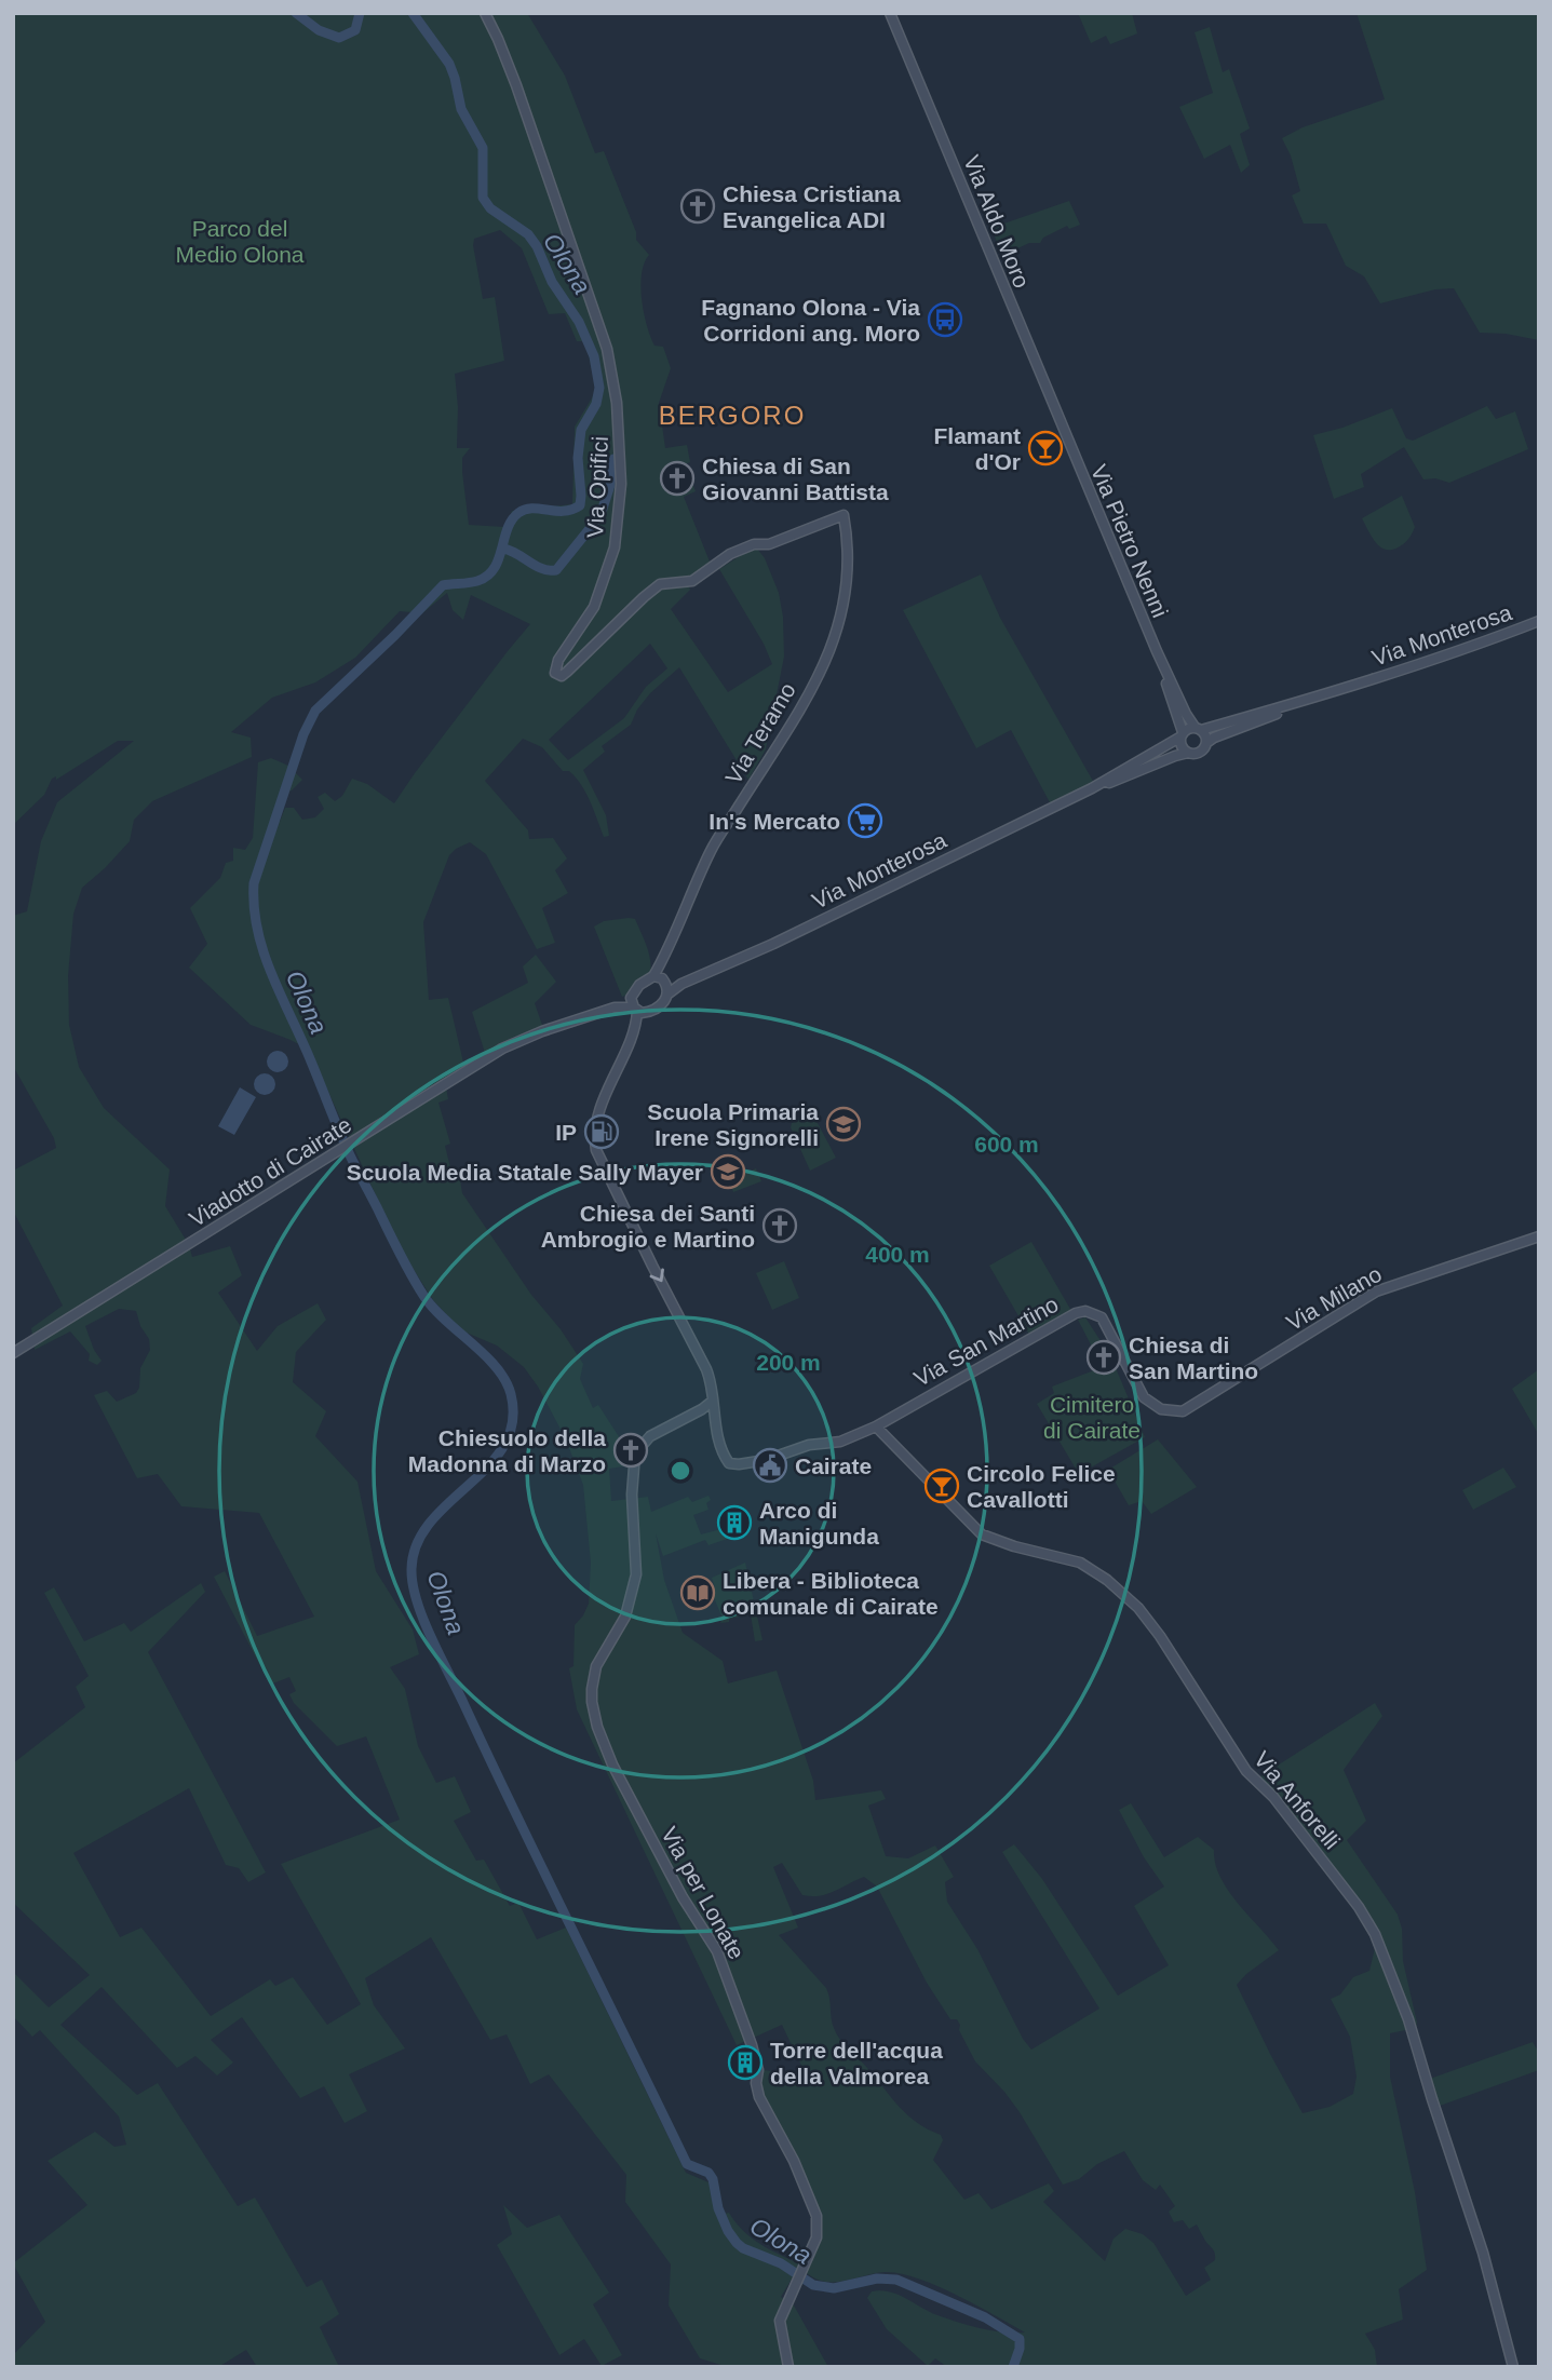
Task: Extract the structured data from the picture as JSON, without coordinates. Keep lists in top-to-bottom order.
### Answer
{
  "streets": {
    "street": [
      "Via Aldo Moro",
      "Via Opifici",
      "Via Pietro Nenni",
      "Via Monterosa",
      "Via Teramo",
      "Viadotto di Cairate",
      "Via Milano",
      "Via San Martino",
      "Via Anforelli",
      "Via per Lonate"
    ]
  },
  "crossings": [
    ["Via Aldo Moro", "Via Pietro Nenni"],
    ["Via Opifici", "Via Teramo"],
    ["Via Pietro Nenni", "Via Monterosa"],
    ["Via Monterosa", "Via Teramo"],
    ["Via Milano", "Via San Martino"],
    ["Via San Martino", "Via Anforelli"]
  ],
  "districts": ["BERGORO"],
  "water": ["Olona"],
  "parks": ["Parco del Medio Olona", "Cimitero di Cairate"],
  "places": {
    "church": [
      "Chiesa Cristiana Evangelica ADI",
      "Chiesa di San Giovanni Battista",
      "Chiesa dei Santi Ambrogio e Martino",
      "Chiesa di San Martino",
      "Chiesuolo della Madonna di Marzo"
    ],
    "bus stop": ["Fagnano Olona - Via Corridoni ang. Moro"],
    "bar": ["Flamant d'Or", "Circolo Felice Cavallotti"],
    "supermarket": ["In's Mercato"],
    "school or university": ["Scuola Primaria Irene Signorelli", "Scuola Media Statale Sally Mayer"],
    "fuel station": ["IP"],
    "public building": ["Cairate"],
    "building": ["Arco di Manigunda", "Torre dell'acqua della Valmorea"],
    "library": ["Libera - Biblioteca comunale di Cairate"]
  },
  "rings": ["600 m", "400 m", "200 m"]
}
